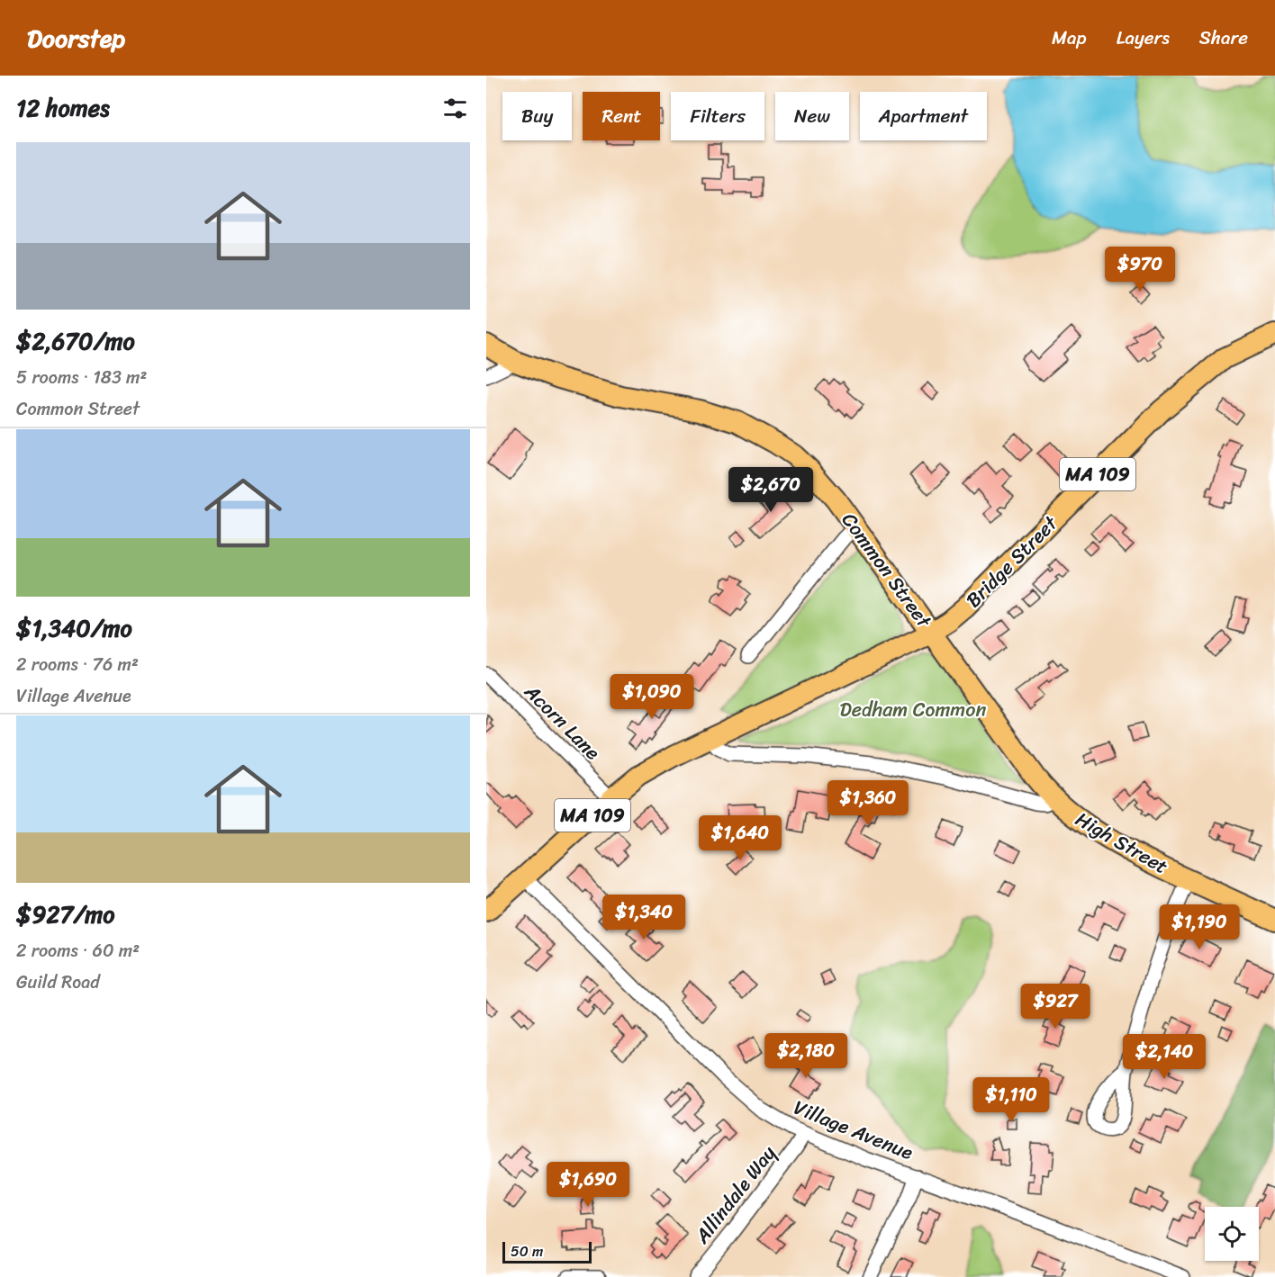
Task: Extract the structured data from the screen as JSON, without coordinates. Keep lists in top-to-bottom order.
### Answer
{
  "streets": {
    "main road": [
      "MA 109",
      "Bridge Street",
      "Common Street",
      "High Street"
    ],
    "street": ["Acorn Lane", "Village Avenue", "Allindale Way"]
  },
  "crossings": [
    ["MA 109", "Bridge Street"],
    ["MA 109", "Acorn Lane"],
    ["MA 109", "High Street"],
    ["MA 109", "Village Avenue"],
    ["Bridge Street", "Common Street"],
    ["Bridge Street", "High Street"],
    ["Common Street", "High Street"],
    ["Village Avenue", "Allindale Way"]
  ],
  "parks": ["Dedham Common"],
  "scale_bar": "50 m",
  "page": {
    "header": "Doorstep",
    "nav": ["Map", "Layers", "Share"],
    "heading": "12 homes",
    "chip": [
      "Buy",
      "Rent",
      "Filters",
      "New",
      "Apartment"
    ],
    "list": [
      {
        "name": "$2,670/mo",
        "note": "5 rooms · 183 m² · Common Street"
      },
      {
        "name": "$1,340/mo",
        "note": "2 rooms · 76 m² · Village Avenue"
      },
      {
        "name": "$927/mo",
        "note": "2 rooms · 60 m² · Guild Road"
      }
    ],
    "price": [
      "$970",
      "$2,670",
      "$1,090",
      "$1,360",
      "$1,640",
      "$1,340",
      "$1,190",
      "$927",
      "$2,180",
      "$2,140",
      "$1,110",
      "$1,690"
    ],
    "scale": "50 m"
  }
}
